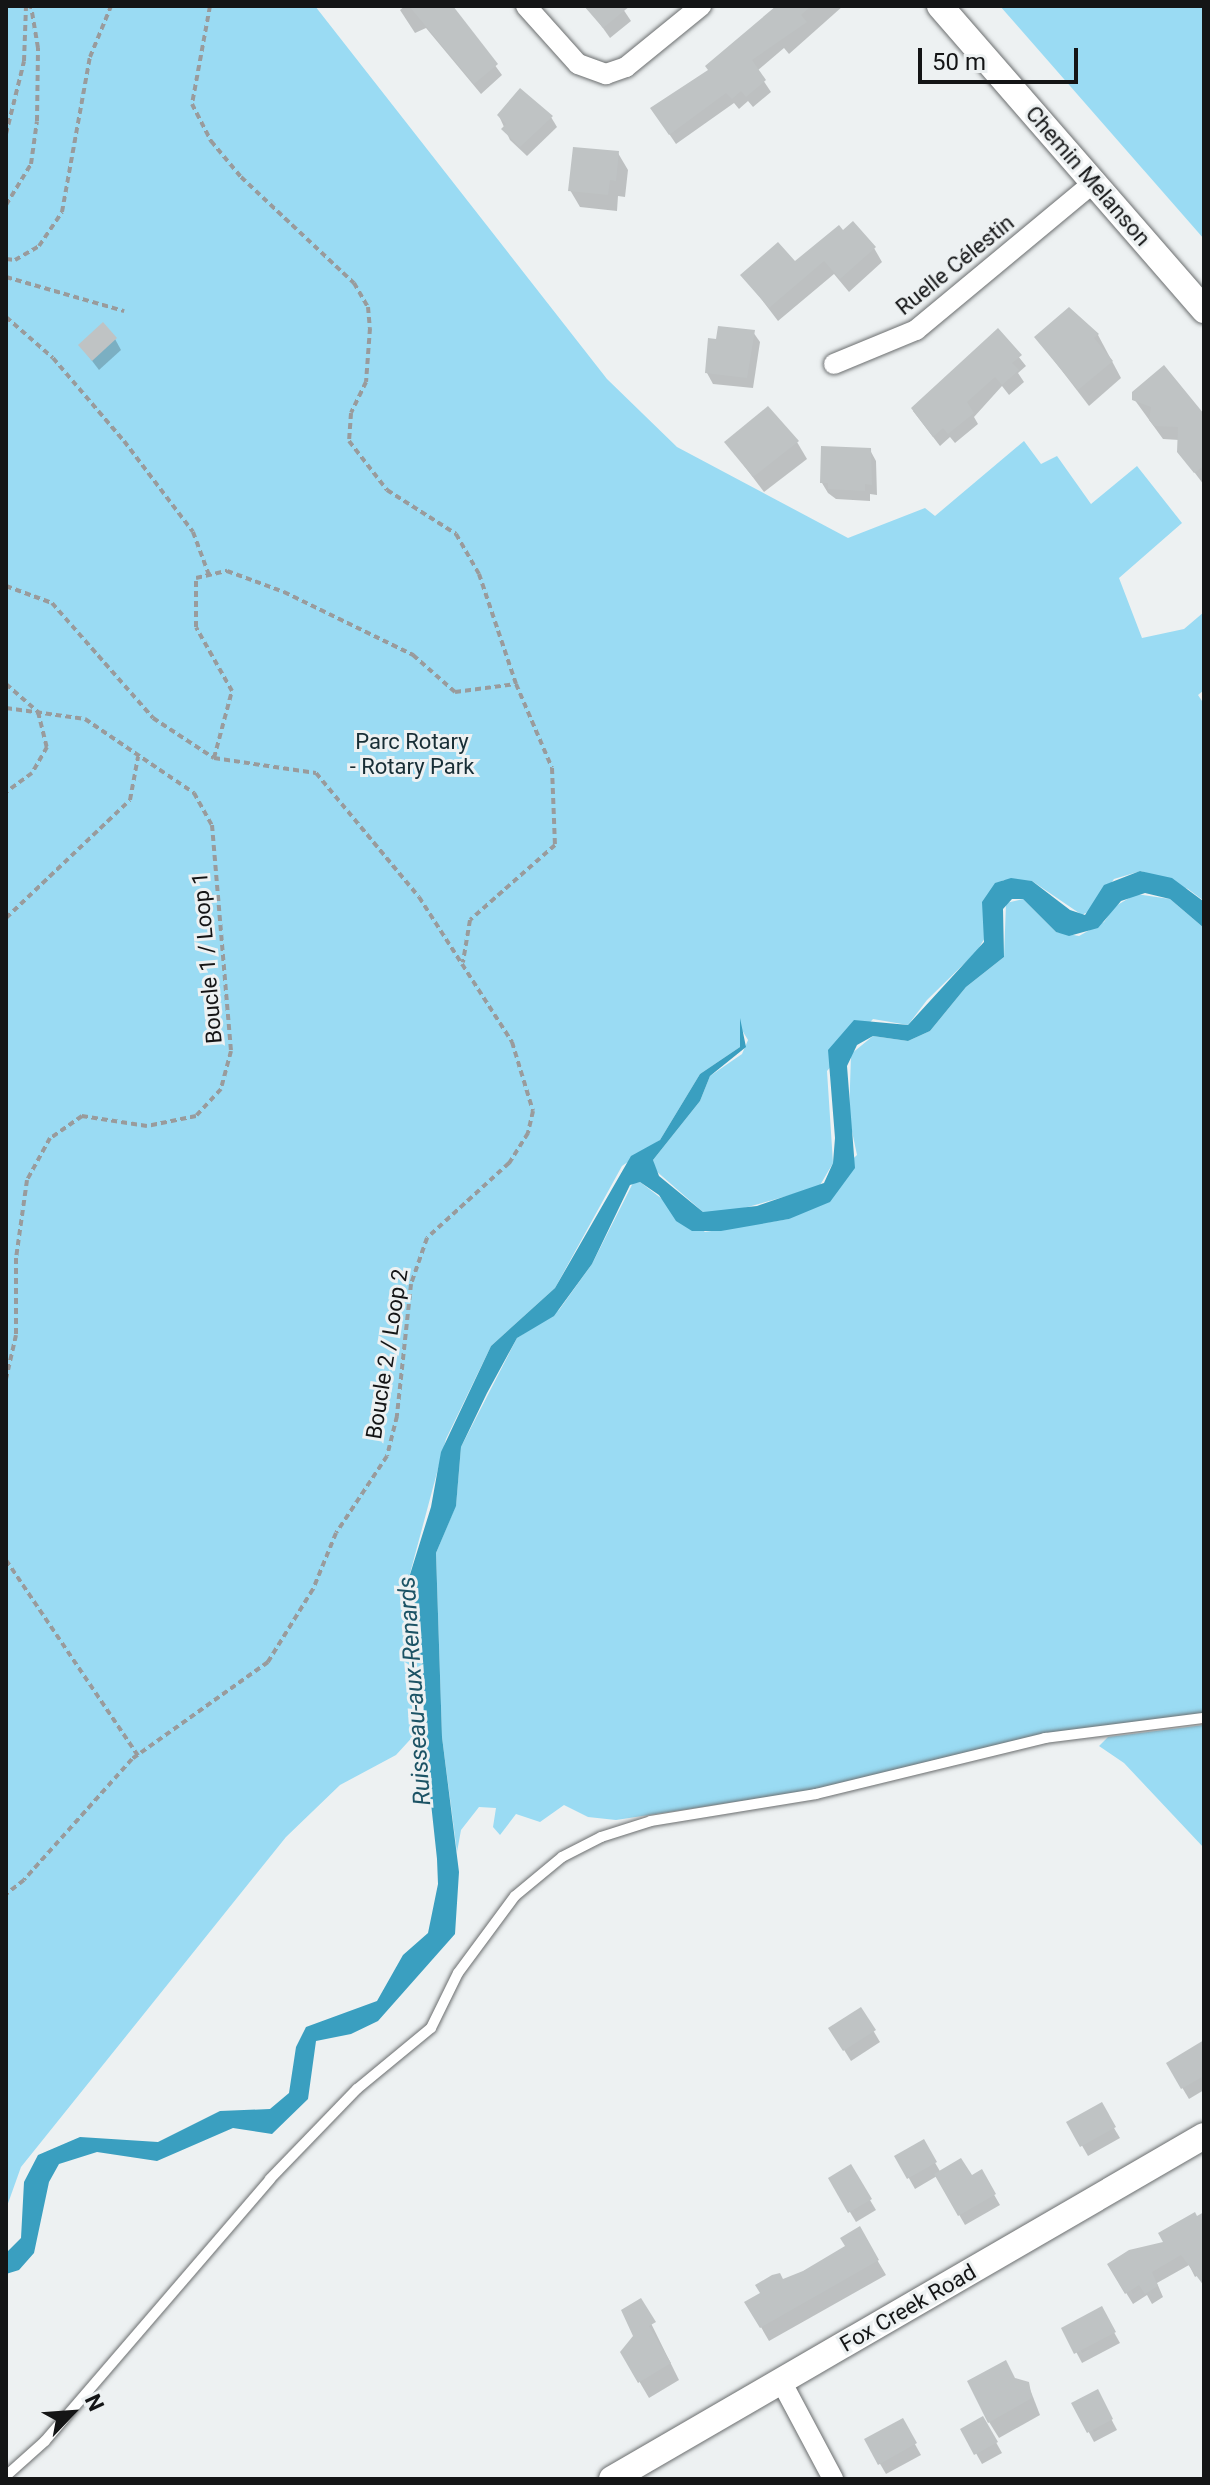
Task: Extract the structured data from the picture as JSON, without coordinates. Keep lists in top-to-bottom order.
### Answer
{
  "streets": {
    "street": ["Chemin Melanson", "Ruelle Célestin", "Fox Creek Road"],
    "path": ["Boucle 1 / Loop 1", "Boucle 2 / Loop 2"]
  },
  "crossings": [
    ["Chemin Melanson", "Ruelle Célestin"]
  ],
  "water": ["Ruisseau-aux-Renards"],
  "parks": ["Parc Rotary - Rotary Park"],
  "scale_bar": "50 m",
  "north": "top right"
}
